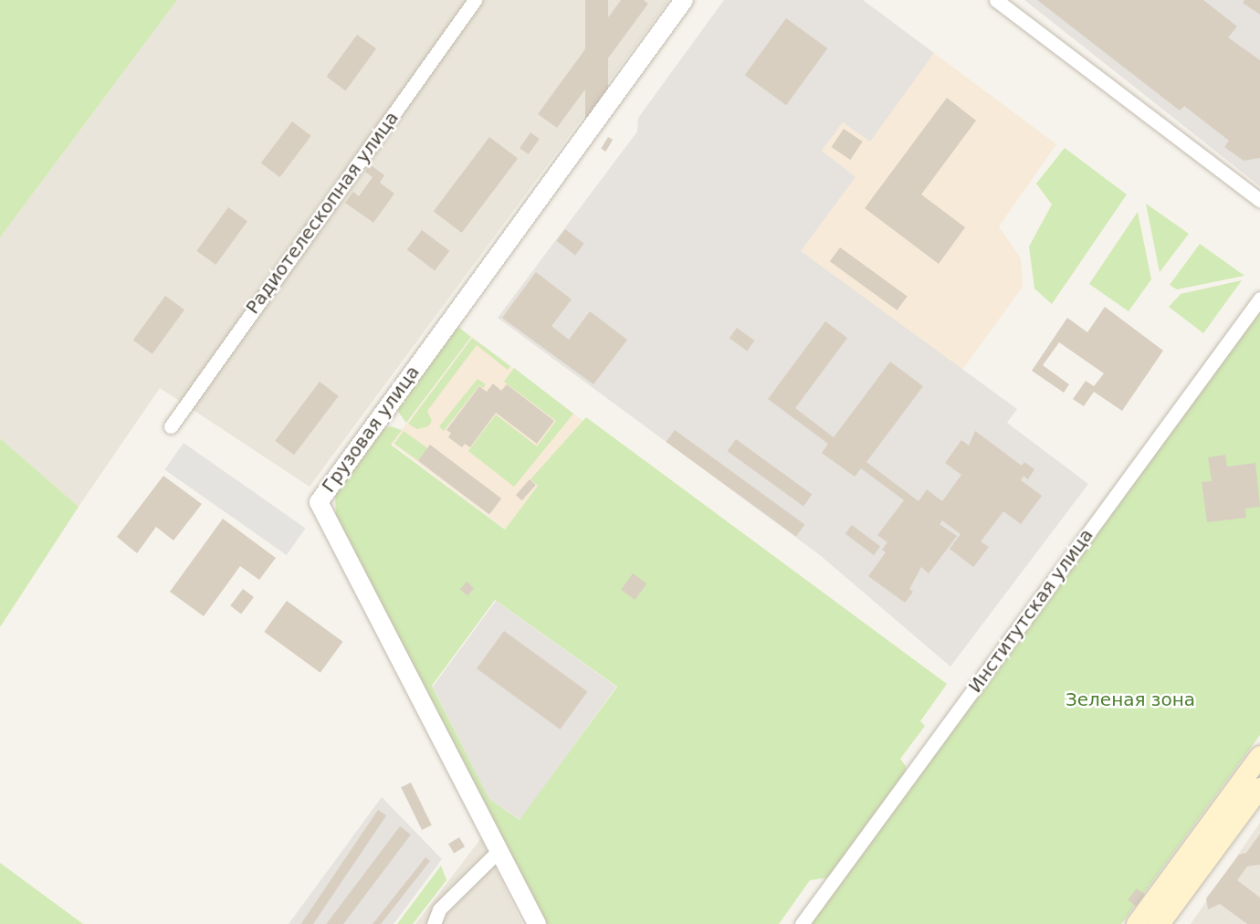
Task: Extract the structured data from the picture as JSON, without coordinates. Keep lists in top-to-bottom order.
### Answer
{
  "streets": {
    "street": ["Радиотелескопная улица", "Грузовая улица", "Институтская улица"]
  },
  "parks": ["Зеленая зона"]
}
